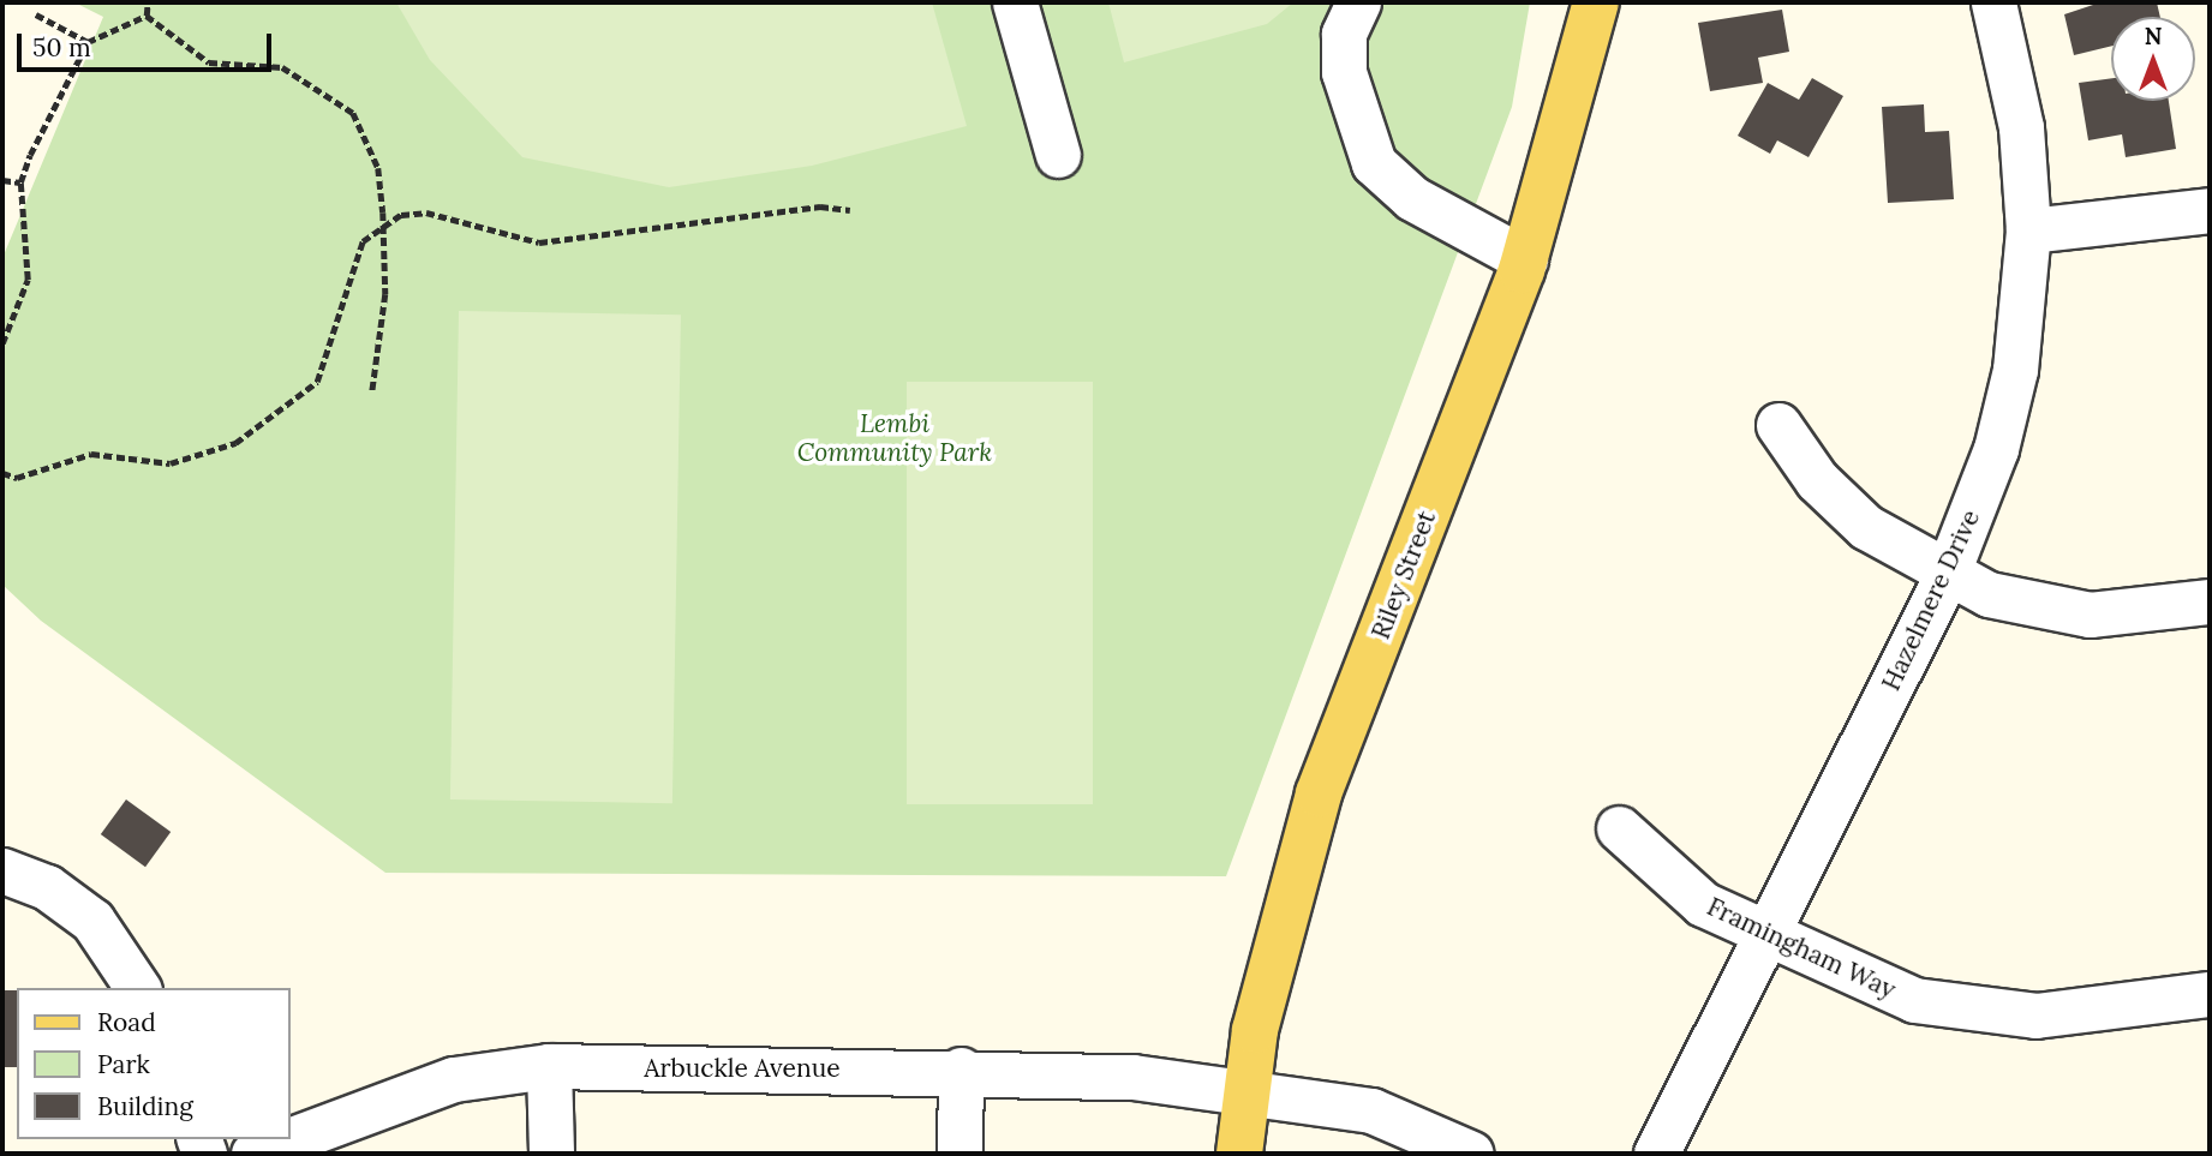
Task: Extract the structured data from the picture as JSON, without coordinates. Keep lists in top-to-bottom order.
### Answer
{
  "streets": {
    "main road": ["Riley Street"],
    "street": ["Hazelmere Drive", "Framingham Way", "Arbuckle Avenue"]
  },
  "crossings": [
    ["Riley Street", "Arbuckle Avenue"],
    ["Hazelmere Drive", "Framingham Way"]
  ],
  "parks": ["Lembi Community Park"],
  "legend": ["Road", "Park", "Building"],
  "scale_bar": "50 m",
  "north": "top"
}
